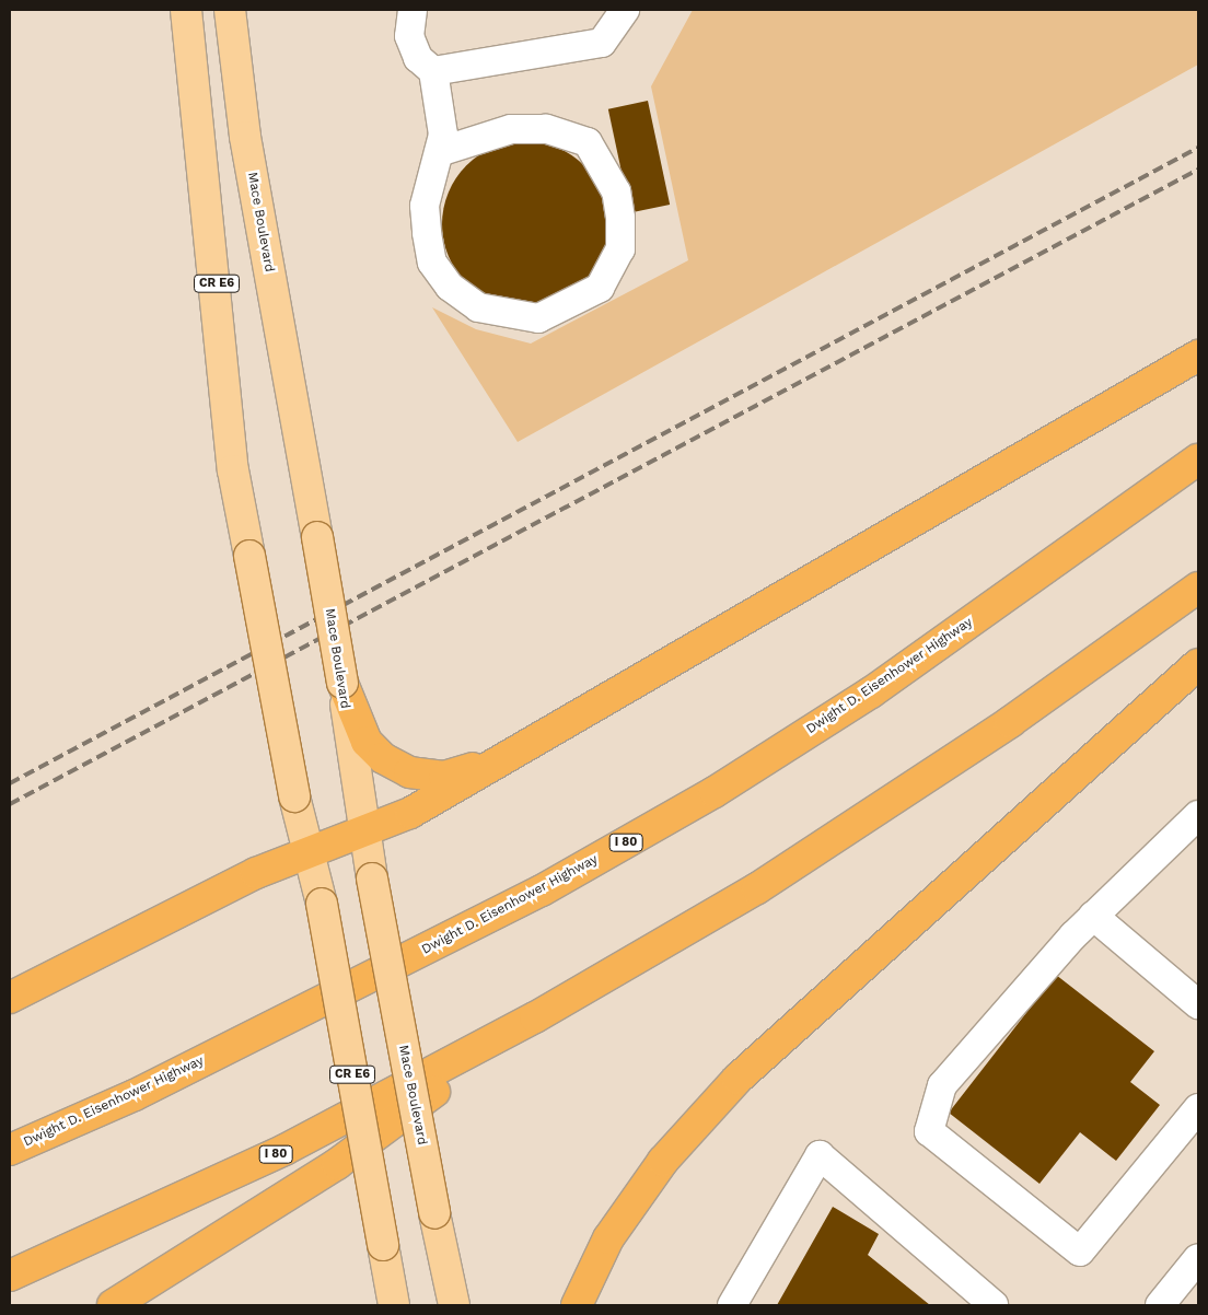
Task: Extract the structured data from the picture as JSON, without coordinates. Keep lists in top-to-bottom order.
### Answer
{
  "streets": {
    "highway": ["Dwight D. Eisenhower Highway", "I 80"],
    "main road": ["Mace Boulevard", "CR E6"]
  }
}
